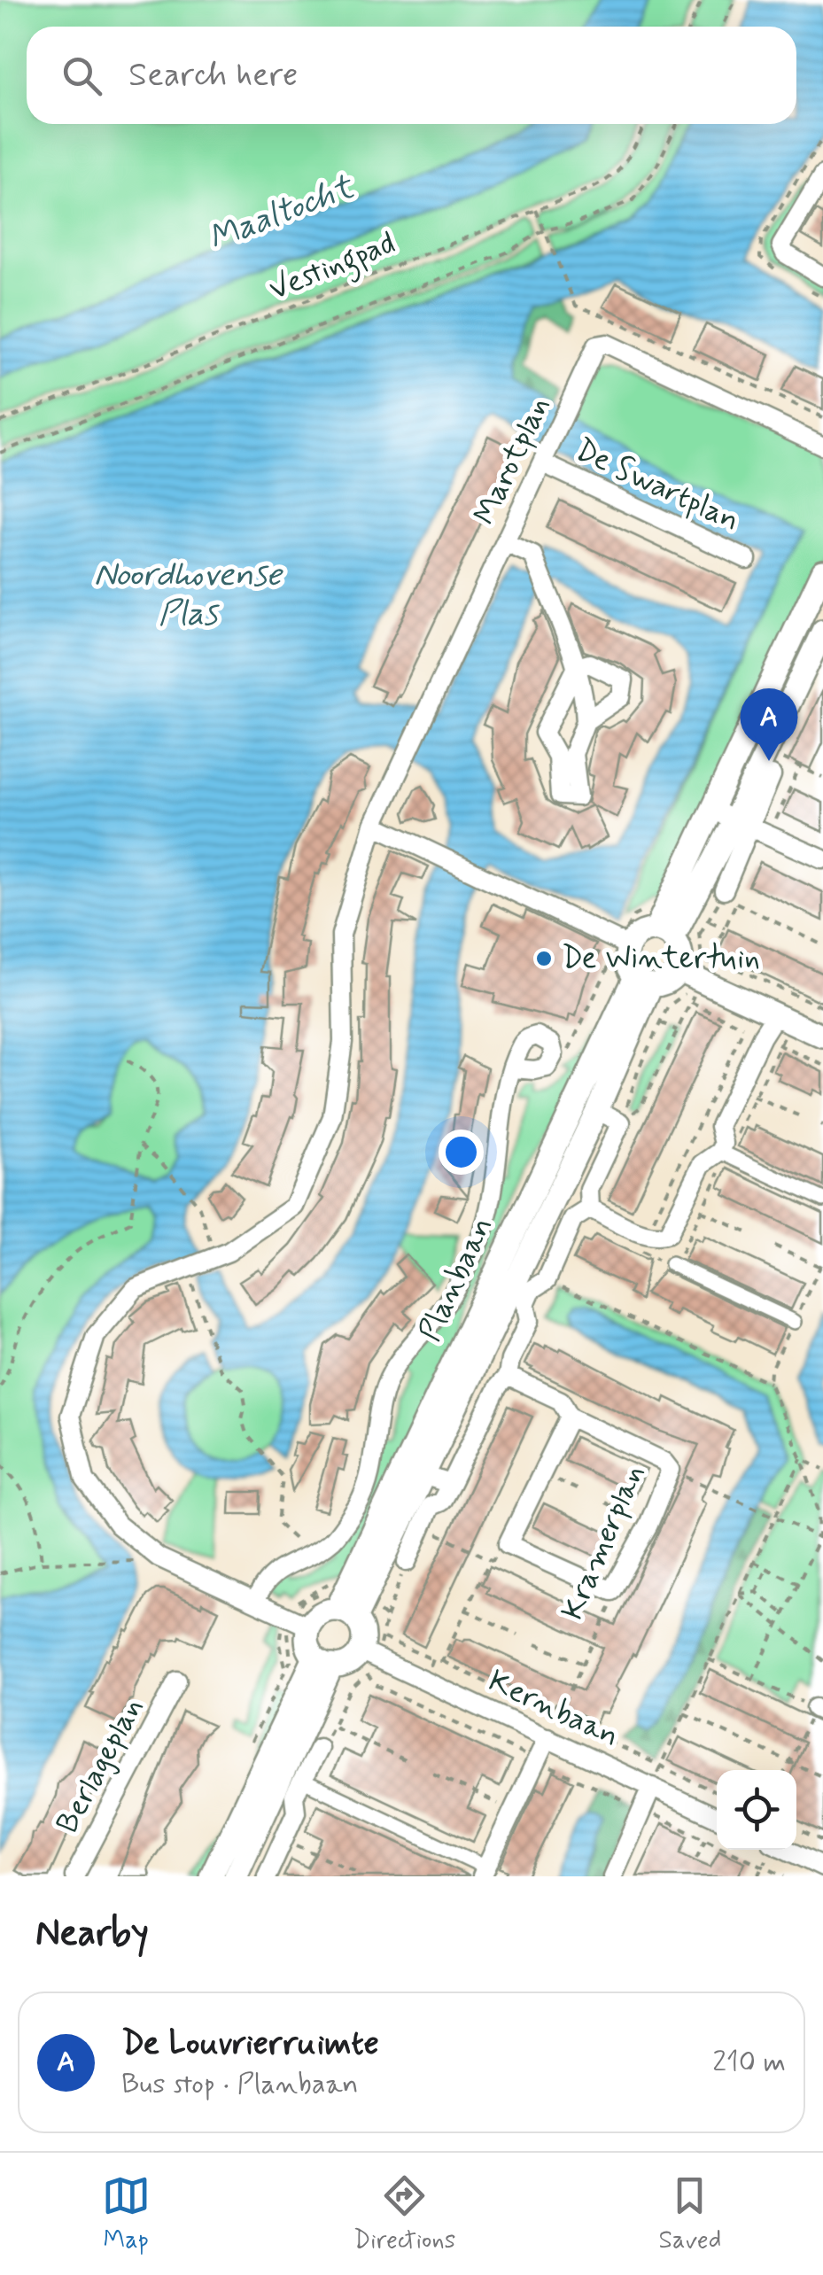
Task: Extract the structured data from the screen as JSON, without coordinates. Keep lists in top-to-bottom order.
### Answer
{
  "streets": {
    "street": [
      "Marotplan",
      "De Swartplan",
      "Planbaan",
      "Kramerplan",
      "Kernbaan",
      "Berlageplan"
    ],
    "path": ["Vestingpad"]
  },
  "crossings": [
    ["Marotplan", "De Swartplan"]
  ],
  "water": ["Maaltocht", "Noordhovense Plas"],
  "places": ["De Wintertuin"],
  "page": {
    "search": "Search here",
    "pins": "A",
    "heading": "Nearby",
    "list": [
      {
        "mark": "A",
        "name": "De Louvrierruimte",
        "note": "Bus stop · Planbaan",
        "value": "210 m"
      }
    ],
    "nav": ["Map", "Directions", "Saved"]
  }
}
